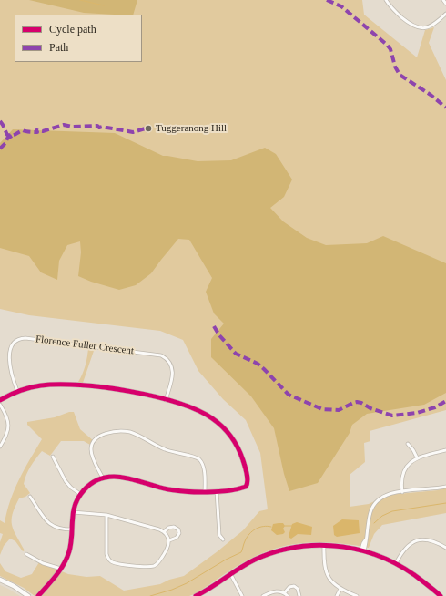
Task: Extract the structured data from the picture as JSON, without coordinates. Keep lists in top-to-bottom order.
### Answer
{
  "streets": {
    "street": ["Florence Fuller Crescent"]
  },
  "places": ["Tuggeranong Hill"],
  "legend": ["Cycle path", "Path"]
}
